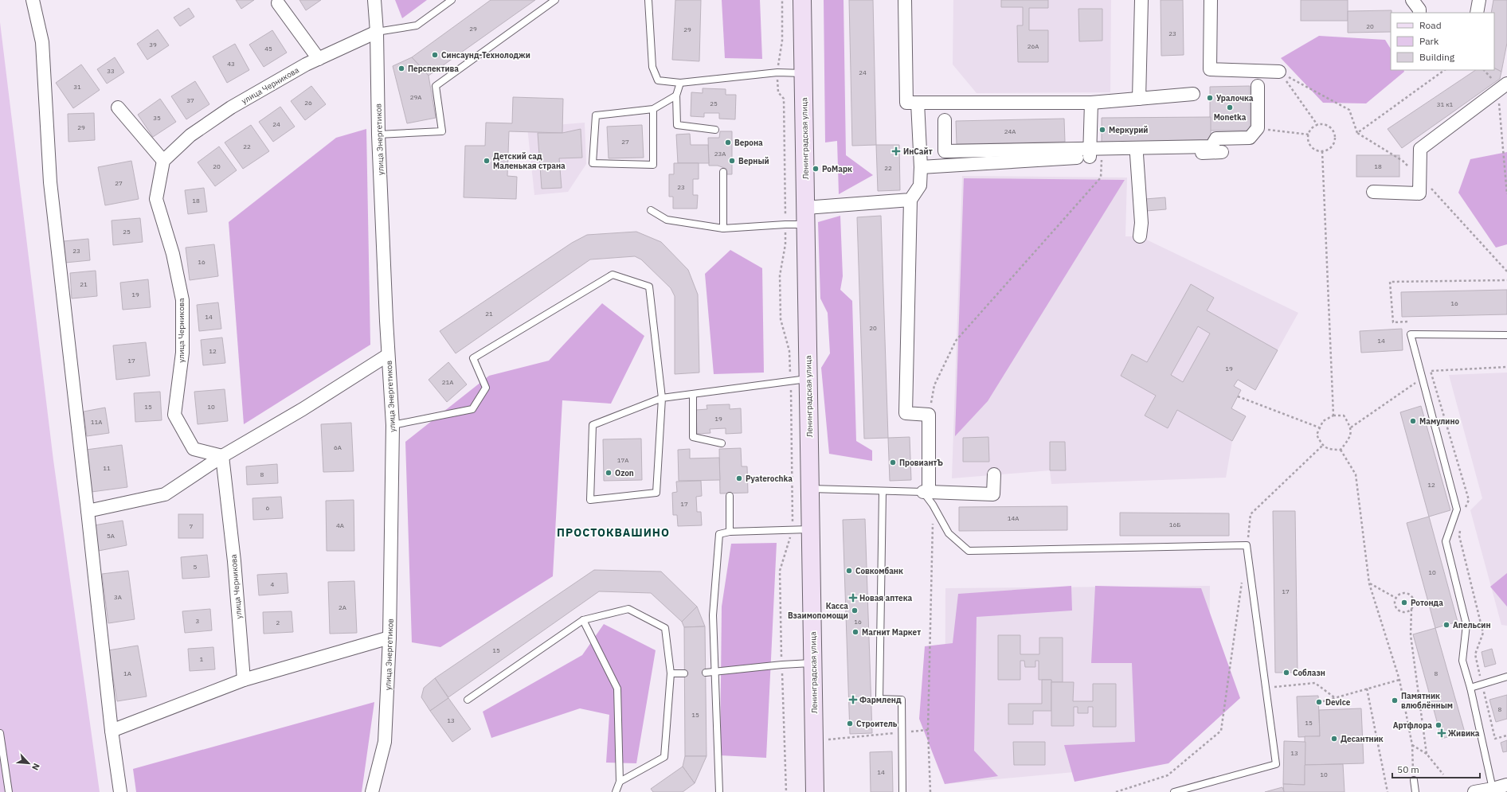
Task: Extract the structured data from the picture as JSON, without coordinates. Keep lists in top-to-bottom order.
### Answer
{
  "streets": {
    "main road": ["Ленинградская улица"],
    "street": ["улица Черникова", "улица Энергетиков"]
  },
  "crossings": [
    ["улица Черникова", "улица Энергетиков"]
  ],
  "districts": ["ПРОСТОКВАШИНО"],
  "places": {
    "other": [
      "Синсаунд-Технолоджи",
      "Перспектива",
      "Уралочка",
      "Monetka",
      "Меркурий",
      "Верона",
      "Детский сад Маленькая страна",
      "Верный",
      "РоМарк",
      "Мамулино",
      "ПровиантЪ",
      "Ozon",
      "Pyaterochka",
      "Совкомбанк",
      "Ротонда",
      "Касса Взаимопомощи",
      "Апельсин",
      "Магнит Маркет",
      "Соблазн",
      "Памятник влюблённым",
      "Device",
      "Строитель",
      "Артфлора",
      "Десантник"
    ],
    "health": [
      "ИнСайт",
      "Новая аптека",
      "Фармленд",
      "Живика"
    ]
  },
  "house_numbers": [
    "20",
    "29",
    "29",
    "23",
    "39",
    "26А",
    "45",
    "43",
    "33",
    "24",
    "31",
    "29А",
    "37",
    "26",
    "25",
    "31 к1",
    "35",
    "24",
    "29",
    "24А",
    "27",
    "22",
    "23А",
    "20",
    "18",
    "22",
    "27",
    "23",
    "18",
    "25",
    "23",
    "16",
    "21",
    "19",
    "16",
    "21",
    "14",
    "20",
    "14",
    "12",
    "17",
    "19",
    "21А",
    "15",
    "10",
    "19",
    "11А",
    "6А",
    "17А",
    "11",
    "8",
    "12",
    "17",
    "6",
    "14А",
    "16Б",
    "4А",
    "7",
    "5А",
    "5",
    "10",
    "4",
    "17",
    "3А",
    "2А",
    "3",
    "16",
    "2",
    "15",
    "1",
    "1А",
    "8",
    "8",
    "15",
    "13",
    "15",
    "13",
    "14",
    "10"
  ],
  "legend": ["Road", "Park", "Building"],
  "scale_bar": "50 m",
  "north": "bottom right"
}
